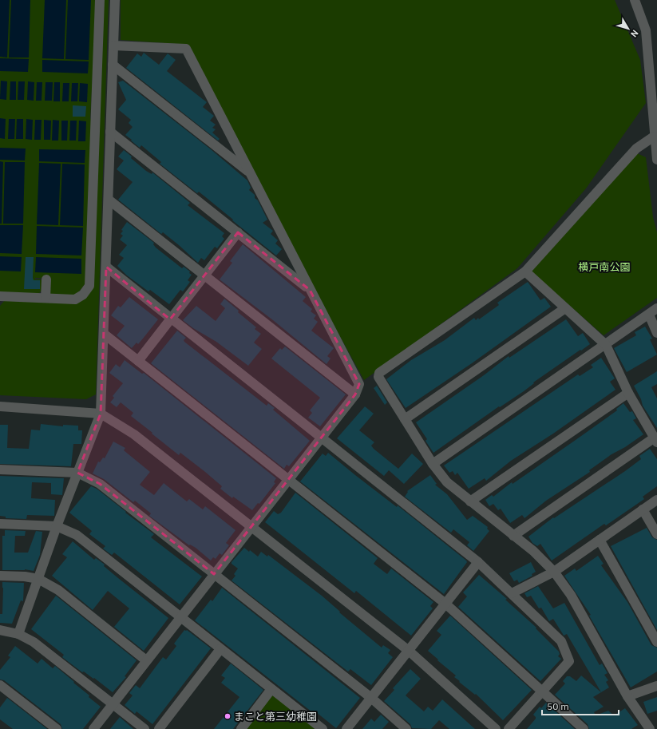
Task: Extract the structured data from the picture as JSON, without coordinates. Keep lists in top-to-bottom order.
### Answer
{
  "parks": ["横戸南公園"],
  "places": ["まこと第三幼稚園"],
  "scale_bar": "50 m",
  "north": "bottom right"
}
